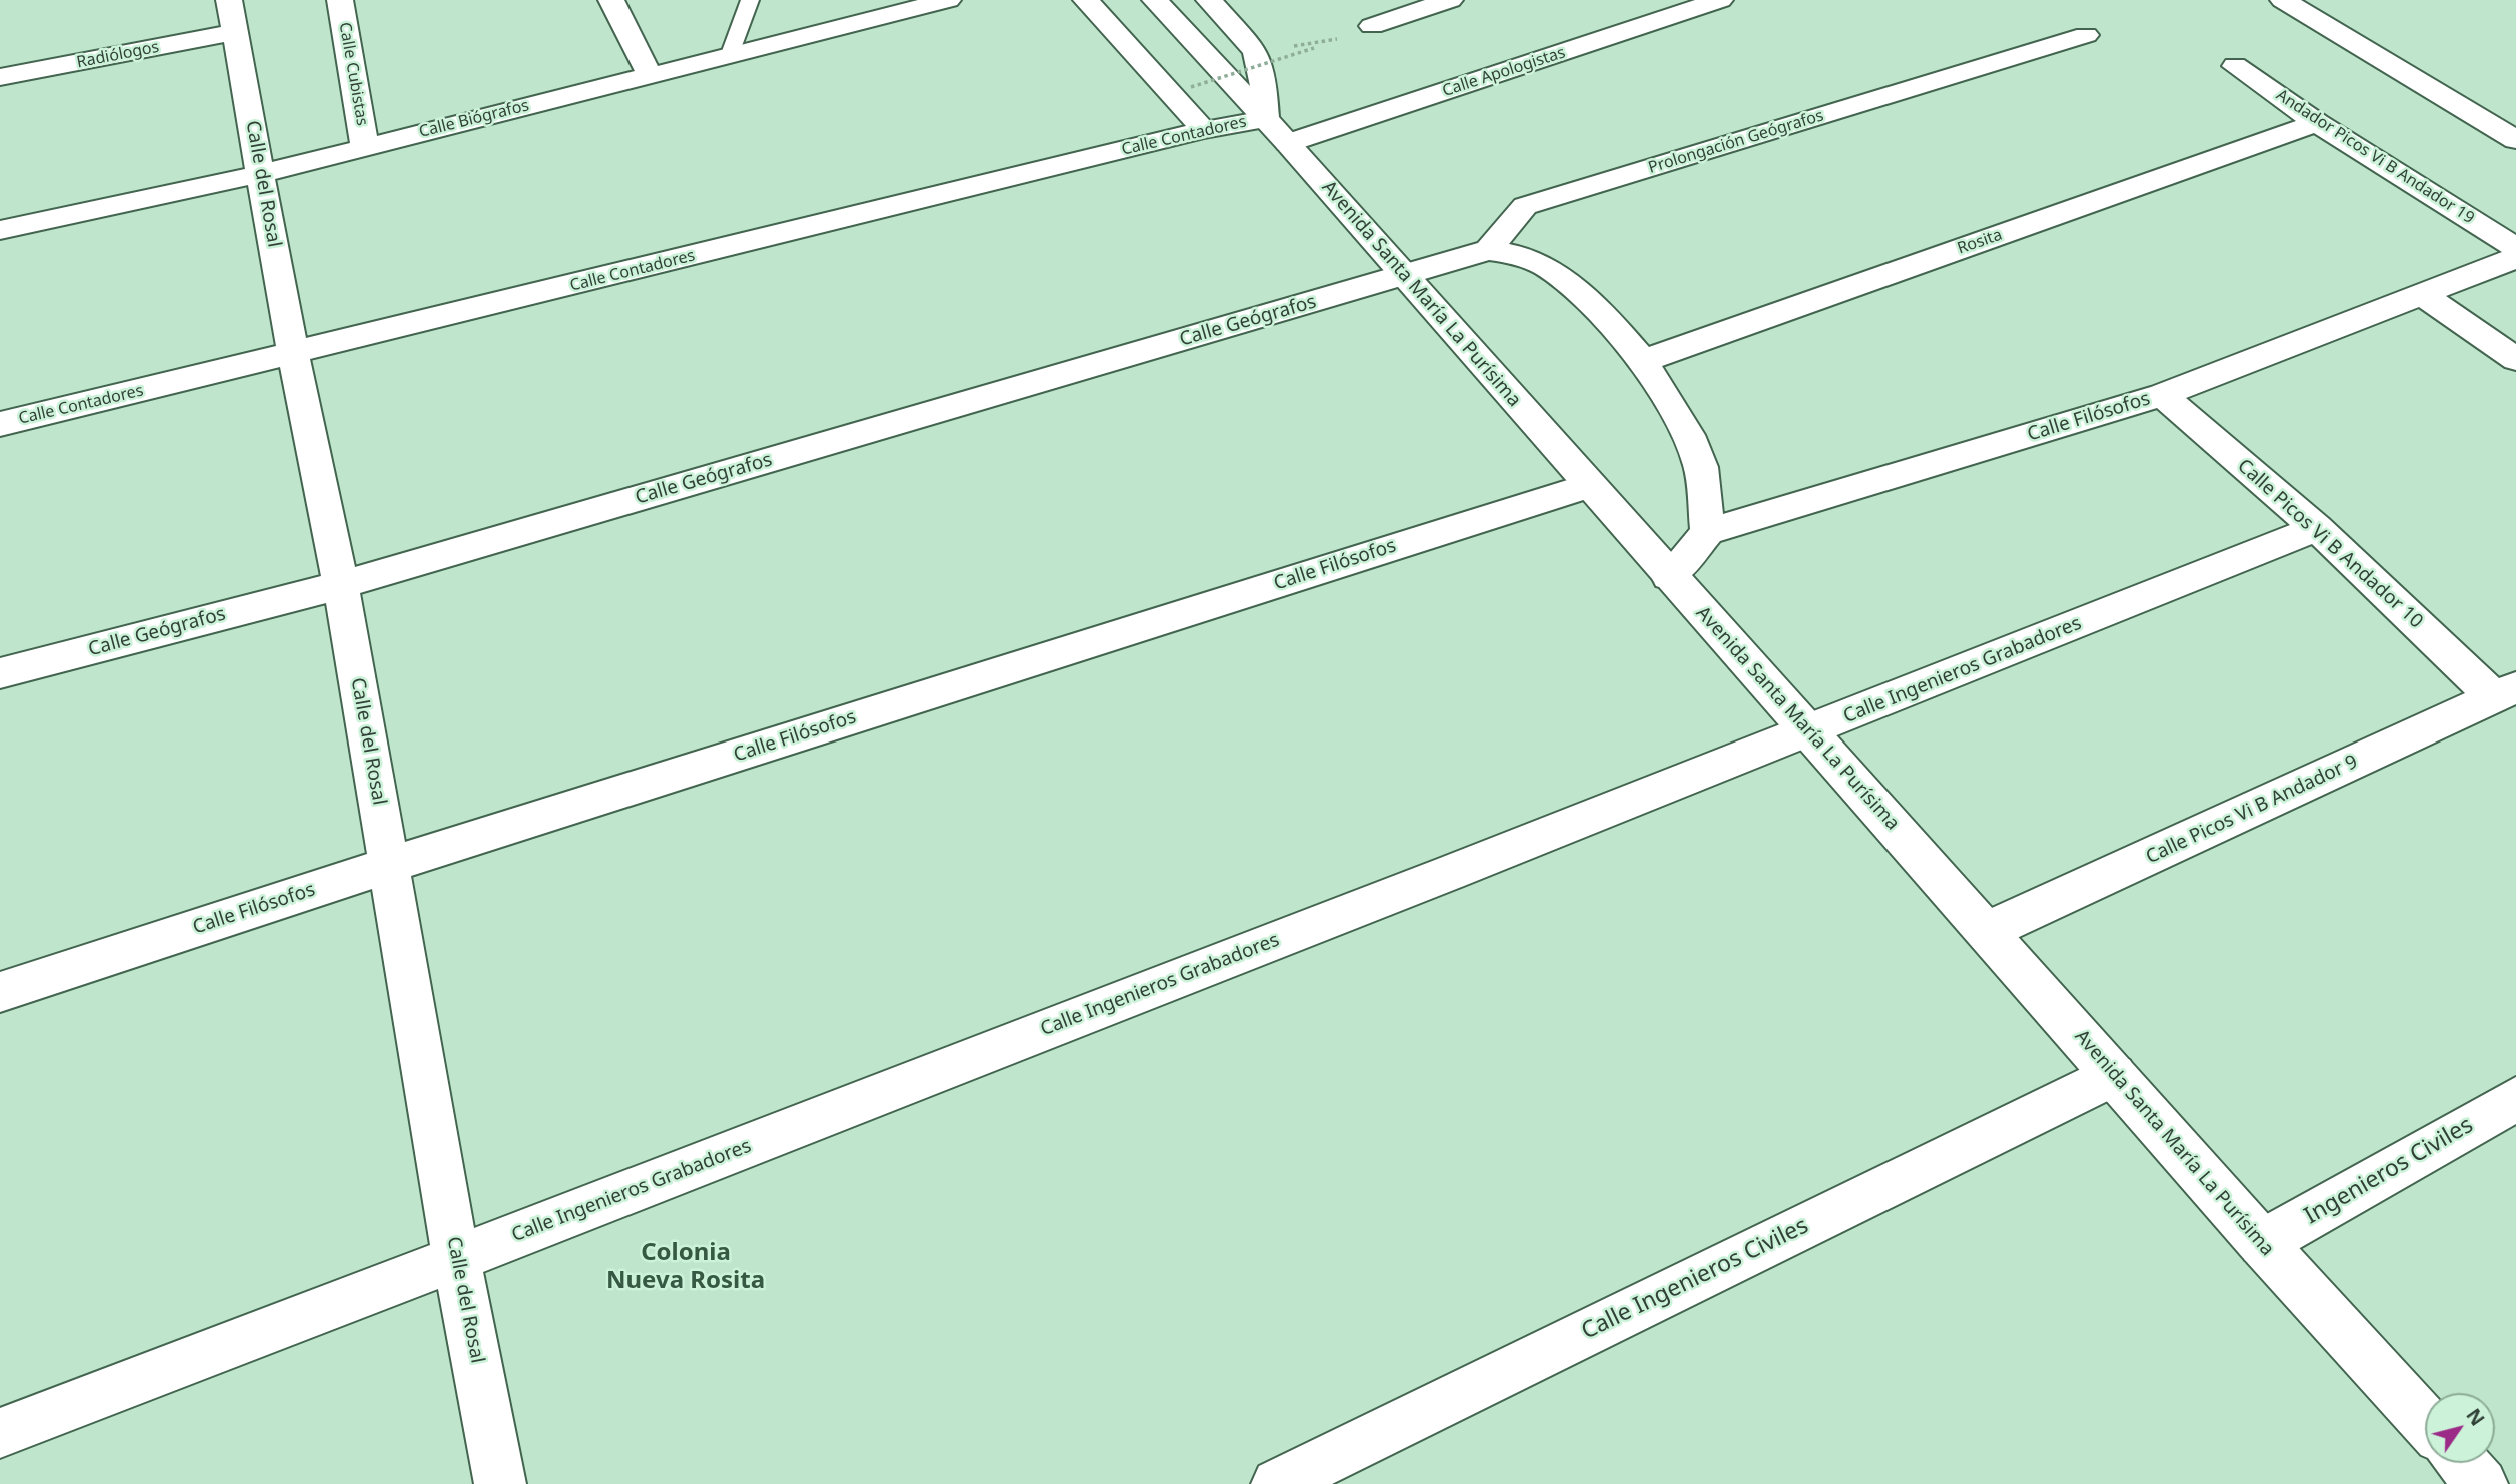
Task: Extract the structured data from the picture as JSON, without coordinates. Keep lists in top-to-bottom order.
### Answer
{
  "streets": {
    "street": [
      "Radiólogos",
      "Calle Apologistas",
      "Calle Cubistas",
      "Calle Biógrafos",
      "Calle Contadores",
      "Prolongación Geógrafos",
      "Andador Picos Vi B Andador 19",
      "Calle del Rosal",
      "Rosita",
      "Avenida Santa María La Purísima",
      "Calle Geógrafos",
      "Calle Filósofos",
      "Calle Picos Vi B Andador 10",
      "Calle Ingenieros Grabadores",
      "Calle Picos Vi B Andador 9",
      "Ingenieros Civiles",
      "Calle Ingenieros Civiles"
    ]
  },
  "crossings": [
    ["Radiólogos", "Calle del Rosal"],
    ["Calle Apologistas", "Calle Contadores"],
    ["Calle Apologistas", "Avenida Santa María La Purísima"],
    ["Calle Cubistas", "Calle Biógrafos"],
    ["Calle Biógrafos", "Calle del Rosal"],
    ["Calle Contadores", "Calle del Rosal"],
    ["Calle Contadores", "Avenida Santa María La Purísima"],
    ["Andador Picos Vi B Andador 19", "Rosita"],
    ["Calle del Rosal", "Calle Geógrafos"],
    ["Calle del Rosal", "Calle Filósofos"],
    ["Calle del Rosal", "Calle Ingenieros Grabadores"],
    ["Avenida Santa María La Purísima", "Calle Geógrafos"],
    ["Avenida Santa María La Purísima", "Calle Filósofos"],
    ["Avenida Santa María La Purísima", "Calle Ingenieros Grabadores"],
    ["Avenida Santa María La Purísima", "Calle Picos Vi B Andador 9"],
    ["Avenida Santa María La Purísima", "Ingenieros Civiles"],
    ["Avenida Santa María La Purísima", "Calle Ingenieros Civiles"],
    ["Calle Filósofos", "Calle Picos Vi B Andador 10"],
    ["Calle Picos Vi B Andador 10", "Calle Ingenieros Grabadores"],
    ["Calle Picos Vi B Andador 10", "Calle Picos Vi B Andador 9"]
  ],
  "districts": ["Colonia Nueva Rosita"],
  "north": "top right"
}
